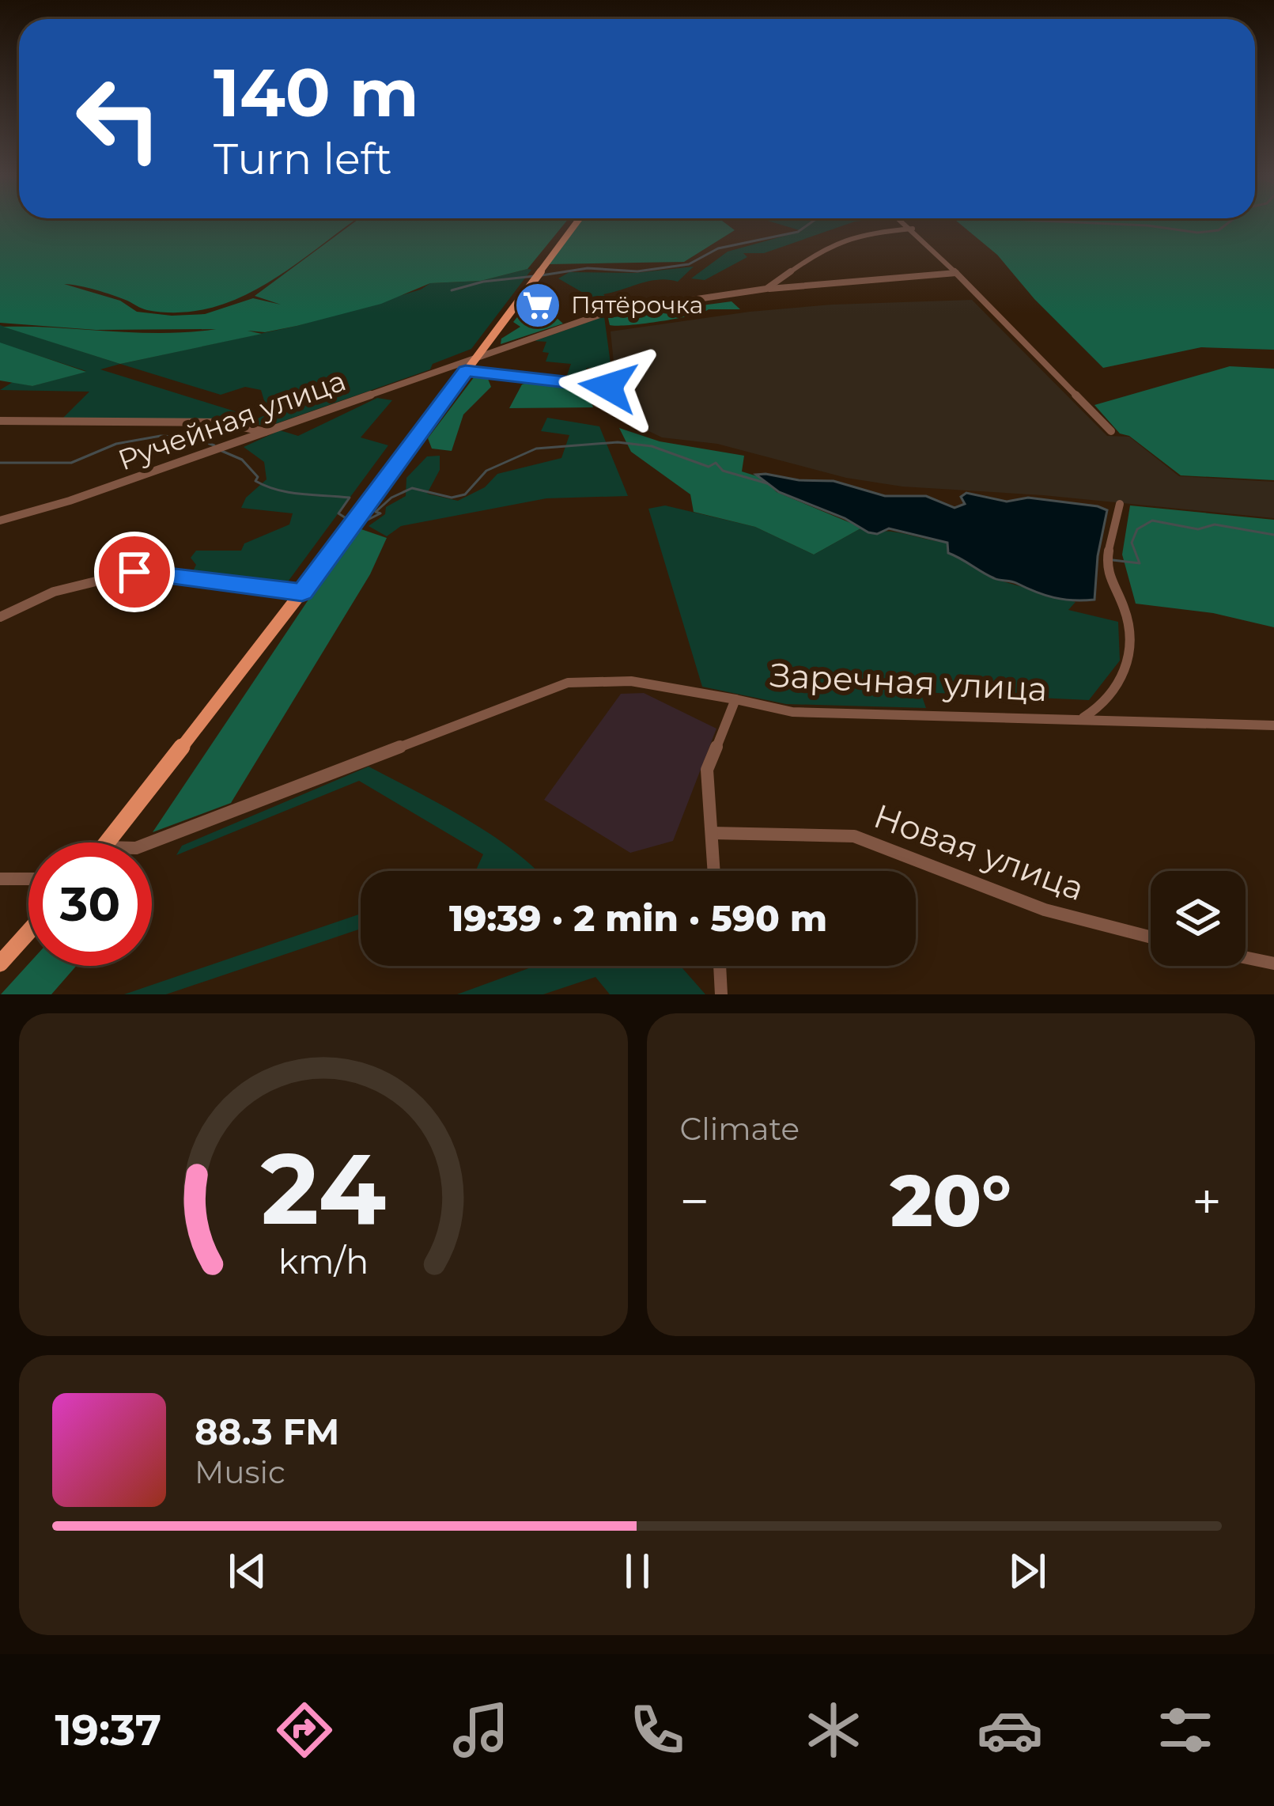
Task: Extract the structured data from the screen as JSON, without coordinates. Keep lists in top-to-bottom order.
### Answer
{
  "streets": {
    "street": ["Ручейная улица", "Заречная улица", "Новая улица"]
  },
  "crossings": [
    ["Заречная улица", "Новая улица"]
  ],
  "places": {
    "supermarket": ["Пятёрочка"]
  },
  "page": {
    "turn": ["140 m", "Turn left"],
    "limit": "30",
    "trip": "19:39 · 2 min · 590 m",
    "tile": "Climate",
    "heat": ["−", "20°", "+"],
    "song": ["88.3 FM", "Music"],
    "tabs": "19:37",
    "gauge": ["24", "km/h"]
  }
}
